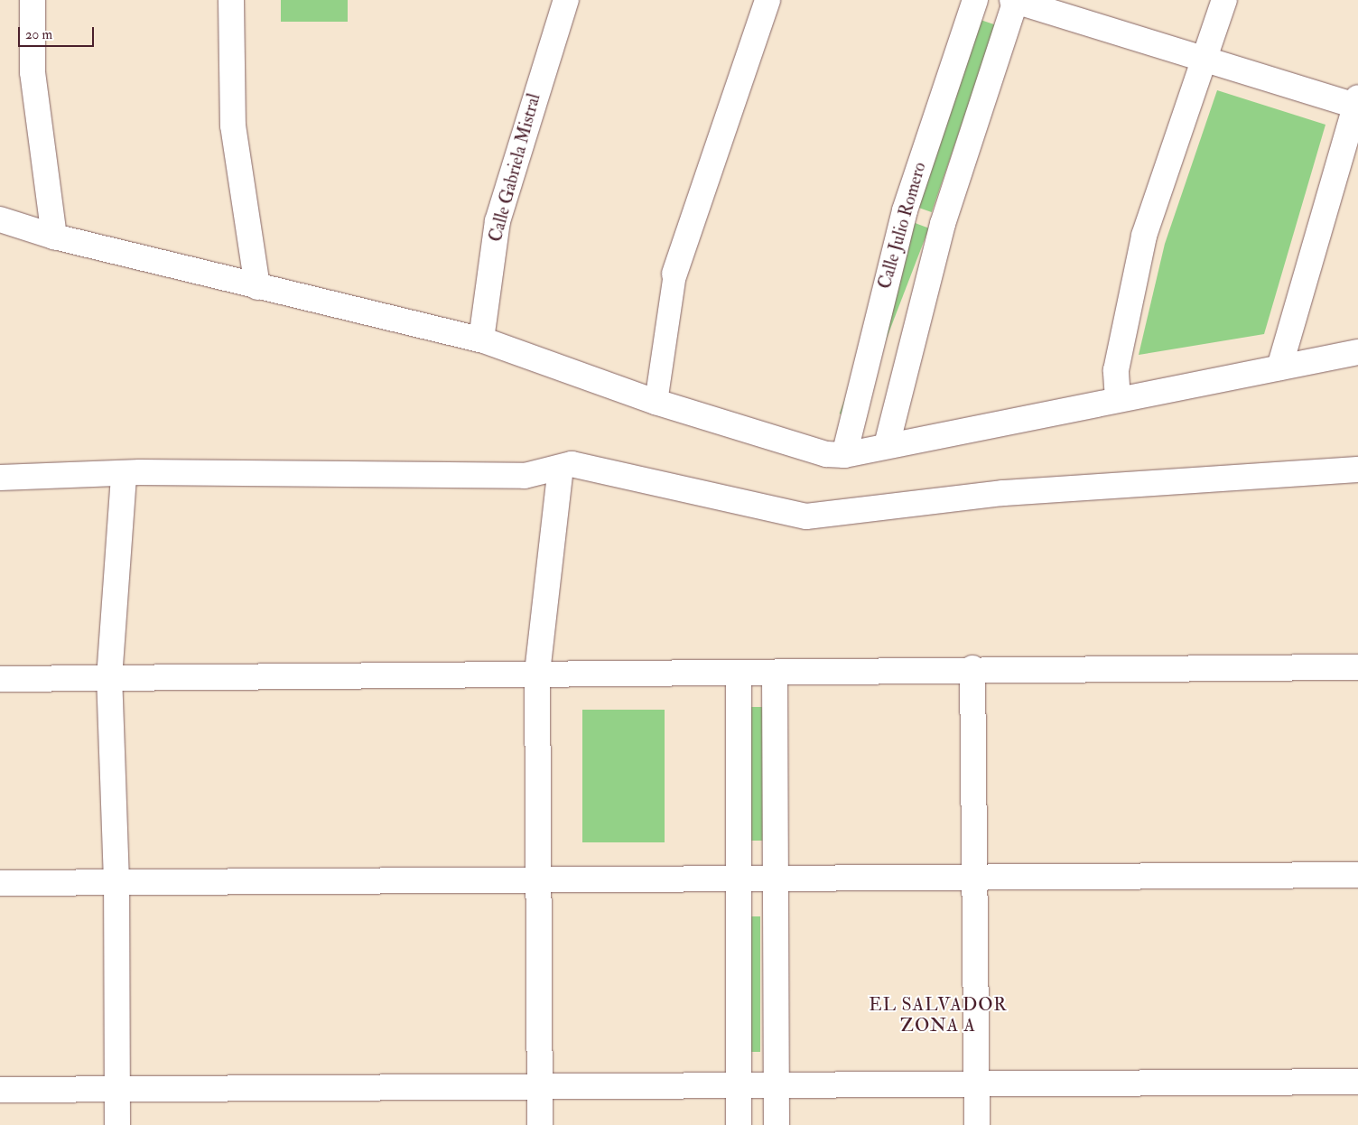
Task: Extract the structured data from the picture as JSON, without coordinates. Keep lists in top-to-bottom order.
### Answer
{
  "streets": {
    "street": ["Calle Gabriela Mistral", "Calle Julio Romero"]
  },
  "districts": ["EL SALVADOR ZONA A"],
  "scale_bar": "20 m"
}
